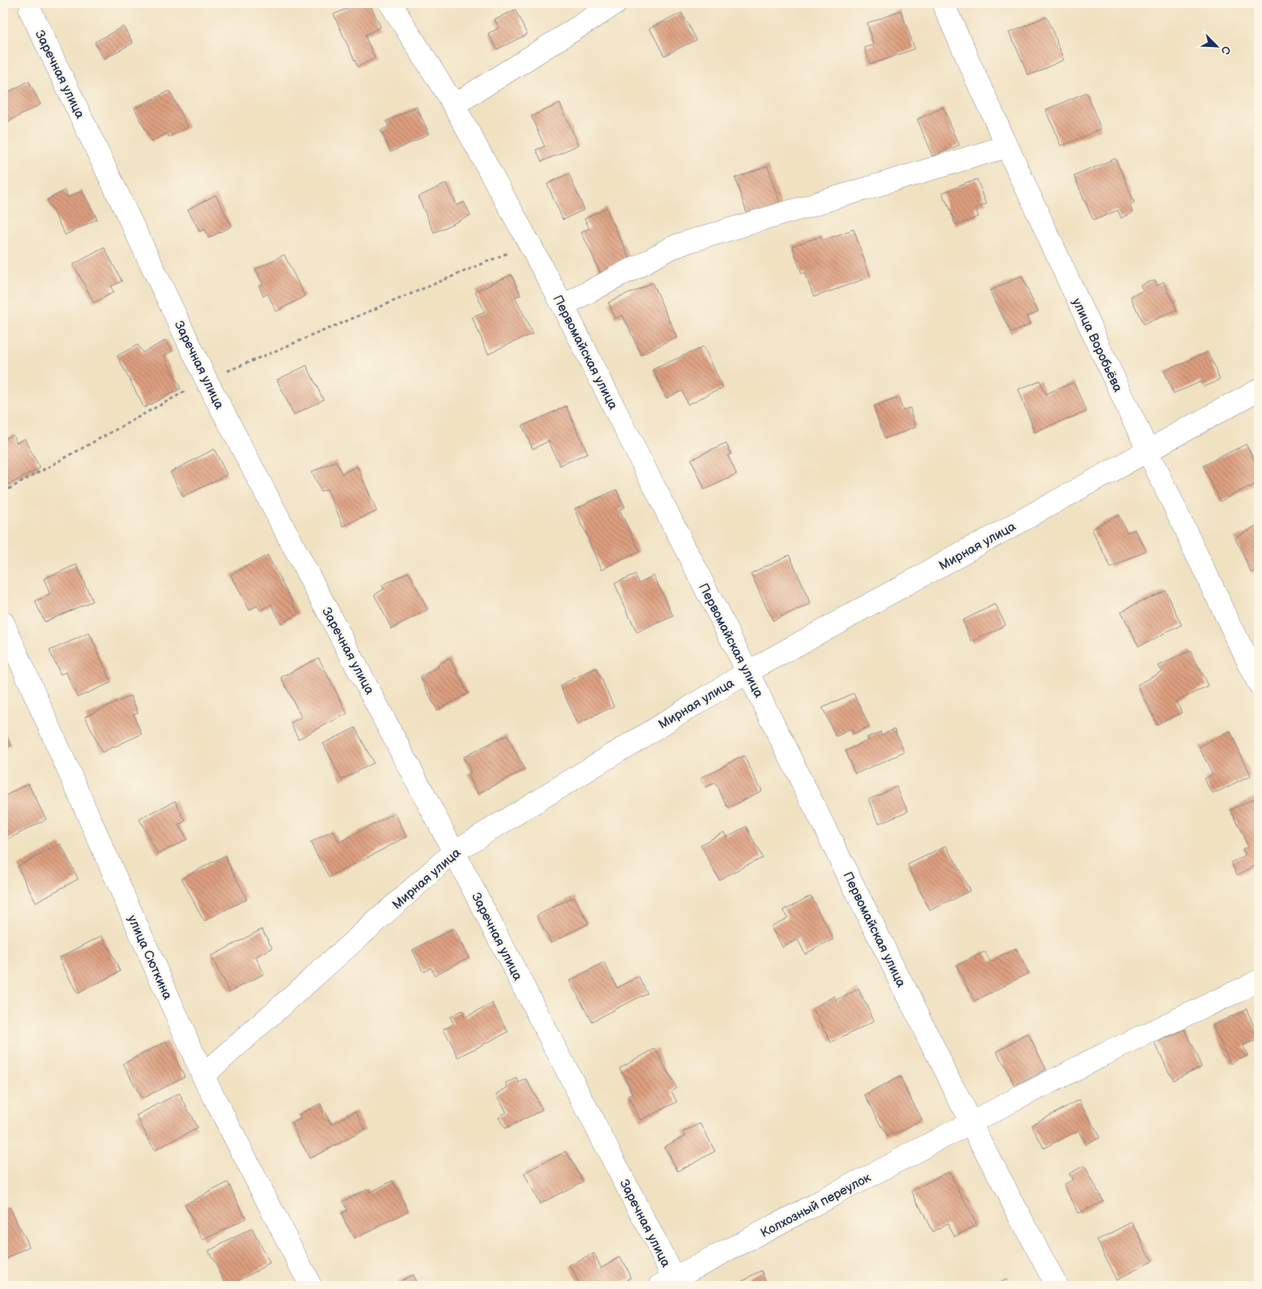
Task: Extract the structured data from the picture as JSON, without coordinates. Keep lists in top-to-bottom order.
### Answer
{
  "streets": {
    "street": [
      "Заречная улица",
      "улица Воробьёва",
      "Первомайская улица",
      "Мирная улица",
      "улица Сюткина",
      "Колхозный переулок"
    ]
  },
  "crossings": [
    ["Заречная улица", "Мирная улица"],
    ["Заречная улица", "Колхозный переулок"],
    ["улица Воробьёва", "Мирная улица"],
    ["Первомайская улица", "Мирная улица"],
    ["Первомайская улица", "Колхозный переулок"],
    ["Мирная улица", "улица Сюткина"]
  ],
  "north": "bottom right"
}
